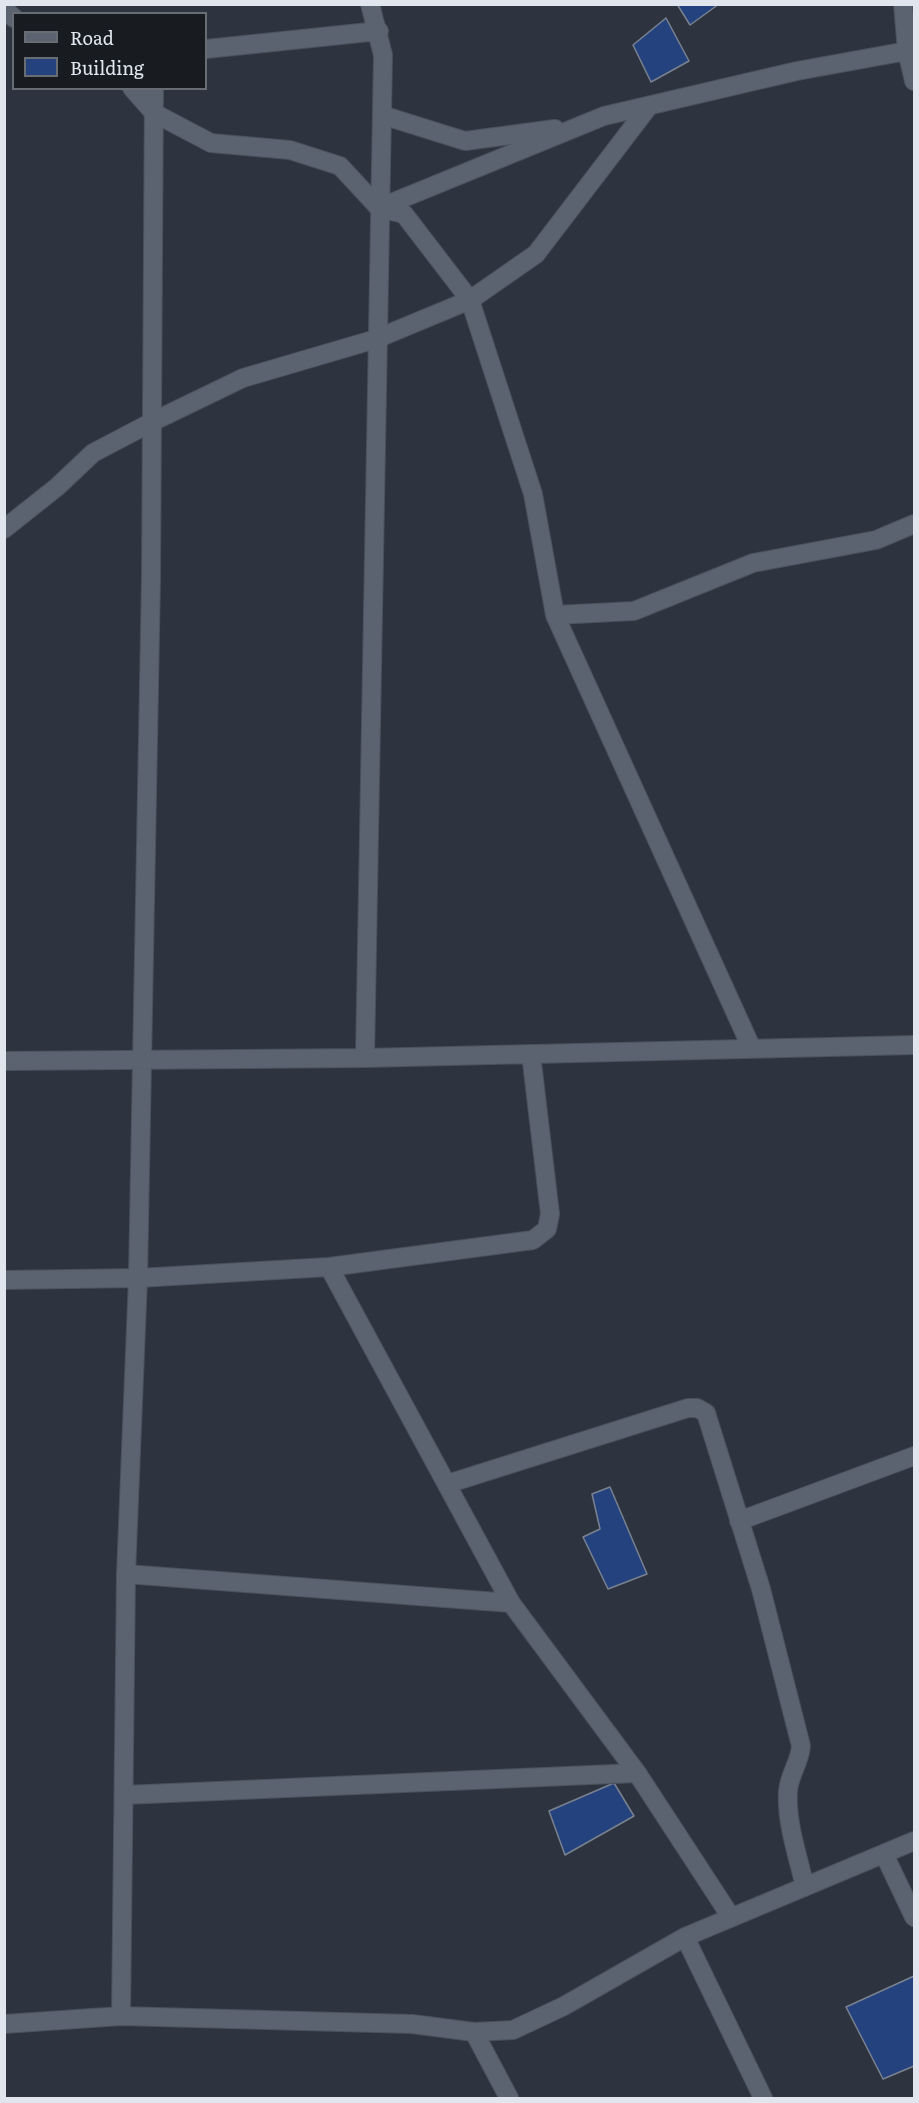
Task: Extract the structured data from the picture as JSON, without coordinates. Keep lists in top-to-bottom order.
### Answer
{
  "legend": ["Road", "Building"]
}
